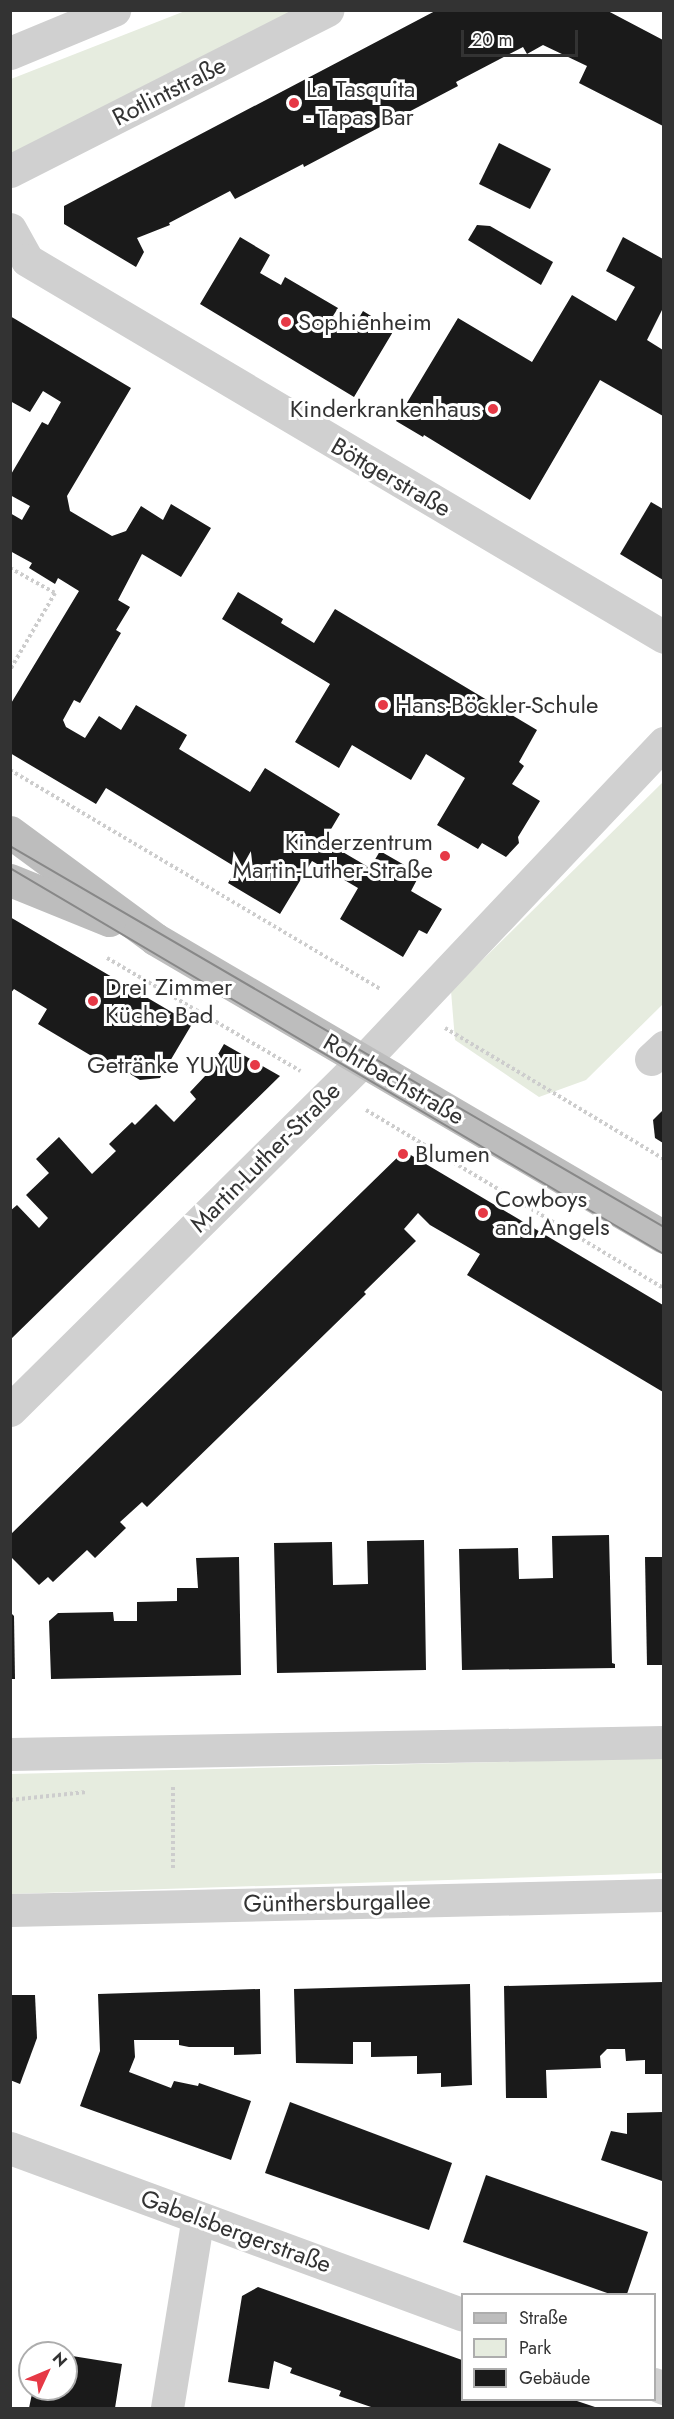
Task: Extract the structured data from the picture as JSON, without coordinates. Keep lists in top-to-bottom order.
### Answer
{
  "streets": {
    "street": [
      "Rotlintstraße",
      "Böttgerstraße",
      "Rohrbachstraße",
      "Martin-Luther-Straße",
      "Günthersburgallee",
      "Gabelsbergerstraße"
    ]
  },
  "crossings": [
    ["Rohrbachstraße", "Martin-Luther-Straße"]
  ],
  "places": [
    "La Tasquita - Tapas Bar",
    "Sophienheim",
    "Kinderkrankenhaus",
    "Hans-Böckler-Schule",
    "Kinderzentrum Martin-Luther-Straße",
    "Drei Zimmer Küche Bad",
    "Getränke YUYU",
    "Blumen",
    "Cowboys and Angels"
  ],
  "legend": ["Straße", "Park", "Gebäude"],
  "scale_bar": "20 m",
  "north": "top right"
}
